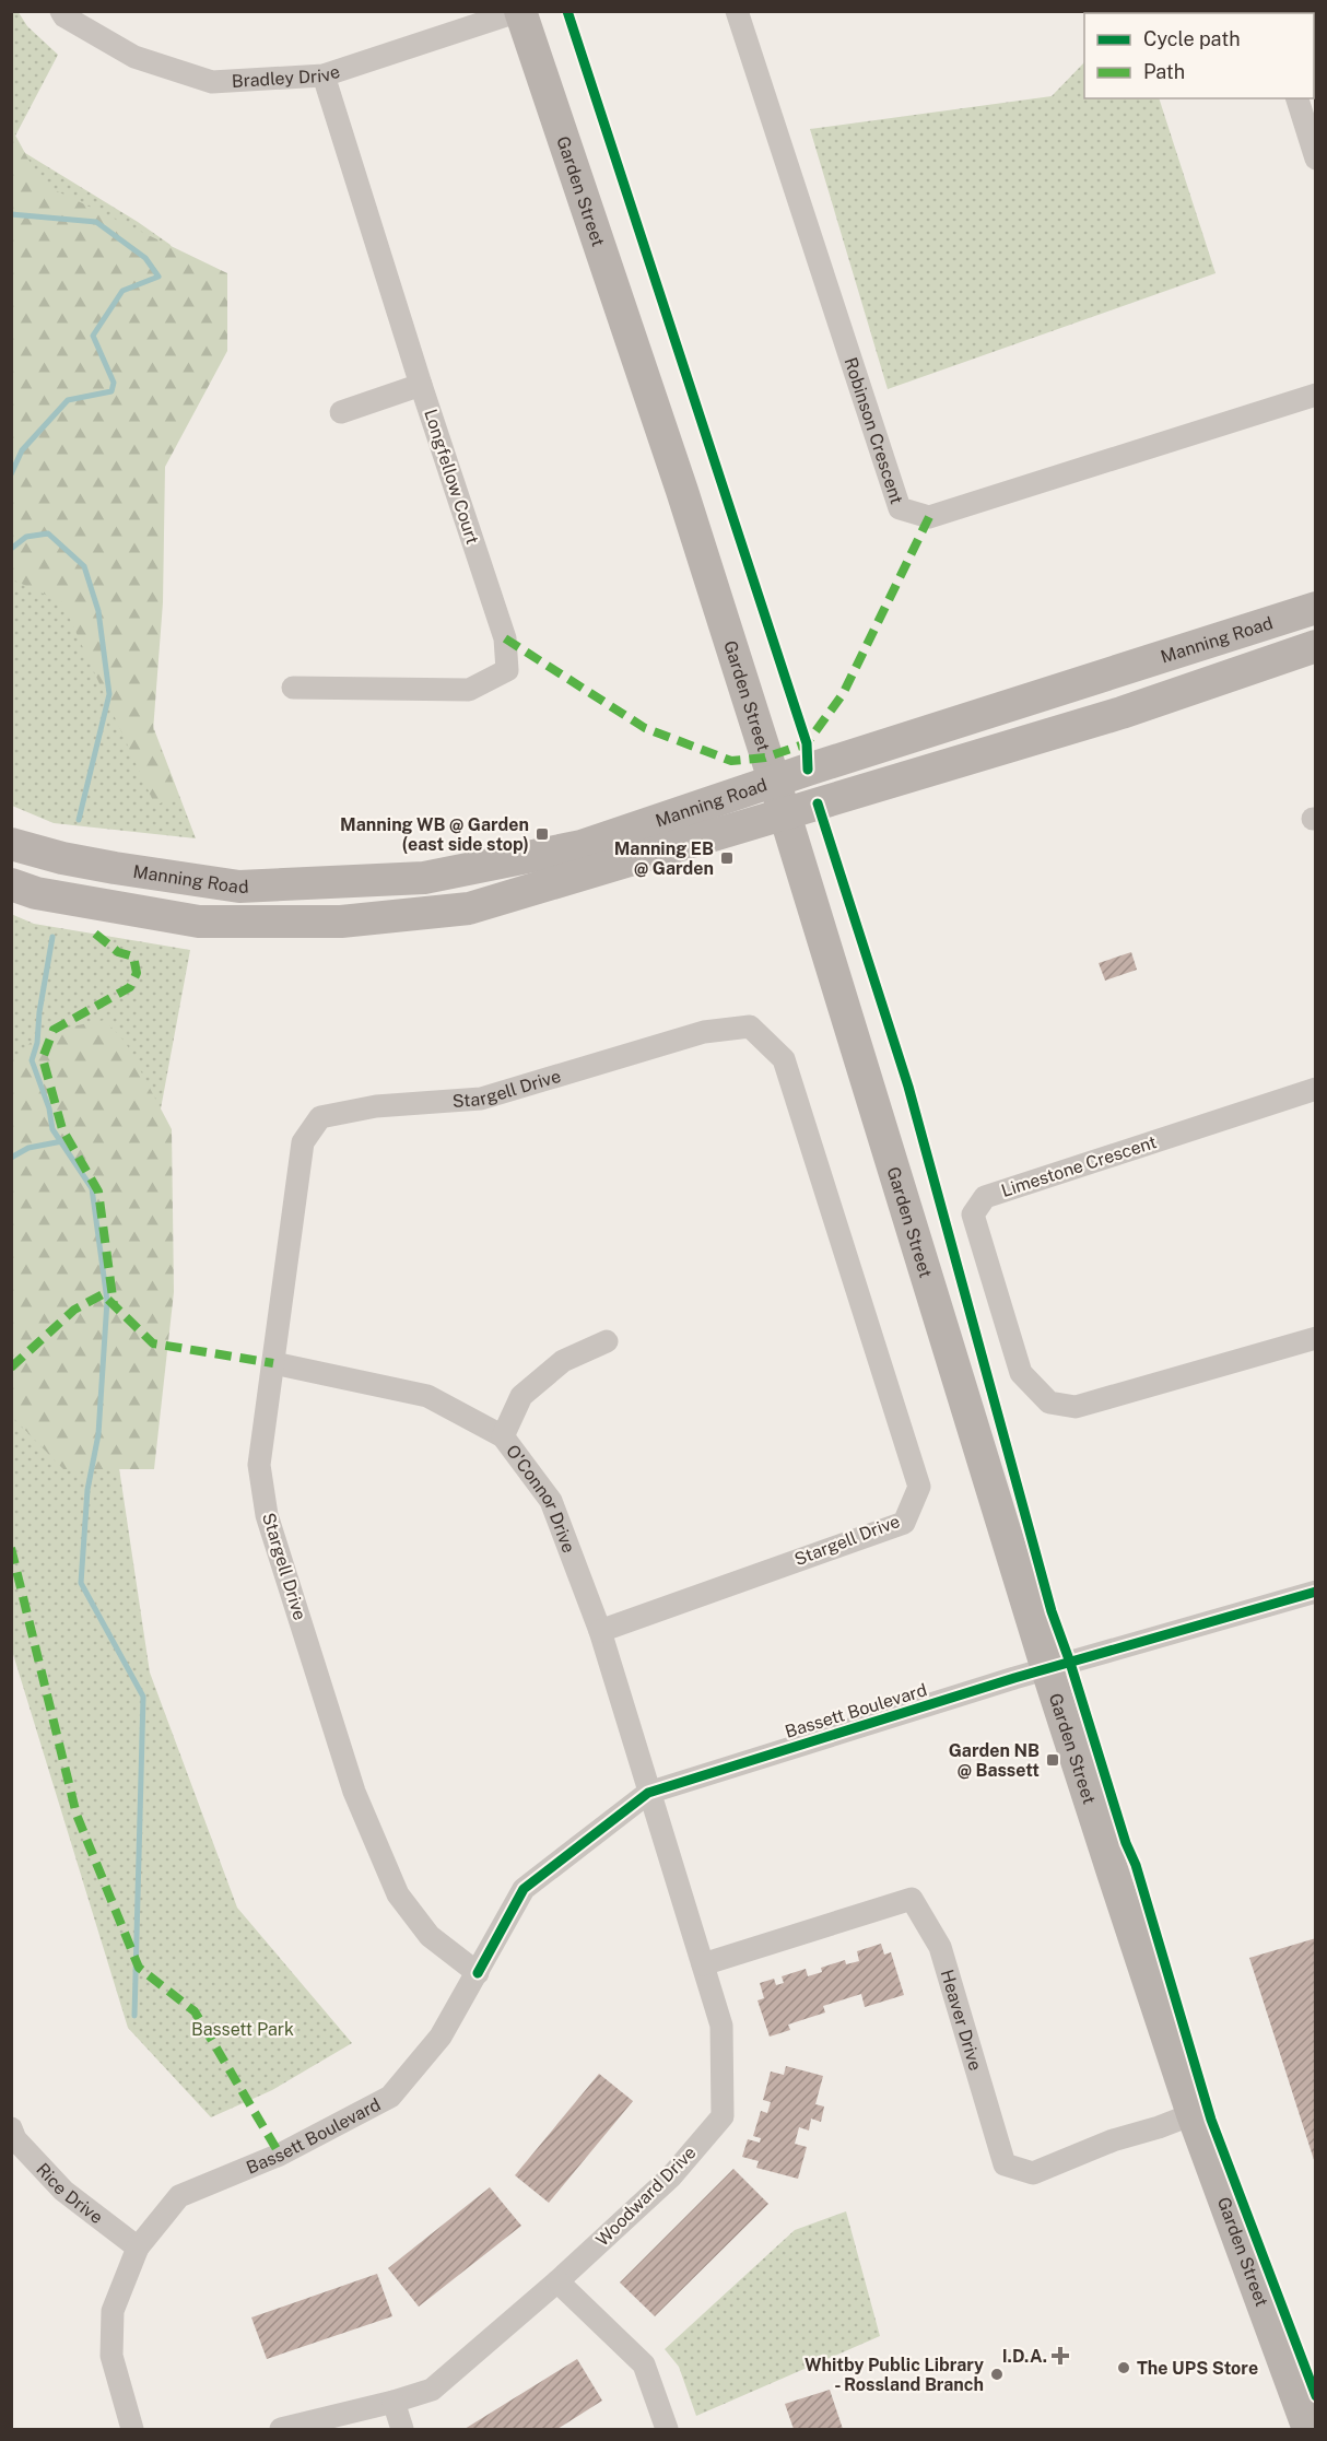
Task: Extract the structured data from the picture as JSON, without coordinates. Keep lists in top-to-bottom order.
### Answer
{
  "streets": {
    "main road": ["Garden Street", "Manning Road"],
    "street": [
      "Bradley Drive",
      "Robinson Crescent",
      "Longfellow Court",
      "Stargell Drive",
      "Limestone Crescent",
      "O'Connor Drive",
      "Bassett Boulevard",
      "Heaver Drive",
      "Rice Drive",
      "Woodward Drive"
    ]
  },
  "crossings": [
    ["Bradley Drive", "Garden Street"],
    ["Bradley Drive", "Longfellow Court"],
    ["Garden Street", "Manning Road"],
    ["Garden Street", "Bassett Boulevard"],
    ["Garden Street", "Heaver Drive"],
    ["Stargell Drive", "O'Connor Drive"],
    ["Stargell Drive", "Bassett Boulevard"],
    ["O'Connor Drive", "Bassett Boulevard"],
    ["O'Connor Drive", "Woodward Drive"],
    ["Bassett Boulevard", "Rice Drive"],
    ["Bassett Boulevard", "Woodward Drive"],
    ["Heaver Drive", "Woodward Drive"]
  ],
  "parks": ["Bassett Park"],
  "places": {
    "transit": ["Manning WB @ Garden (east side stop)", "Manning EB @ Garden", "Garden NB @ Bassett"],
    "health": ["I.D.A."],
    "other": ["The UPS Store", "Whitby Public Library - Rossland Branch"]
  },
  "legend": ["Cycle path", "Path"]
}
